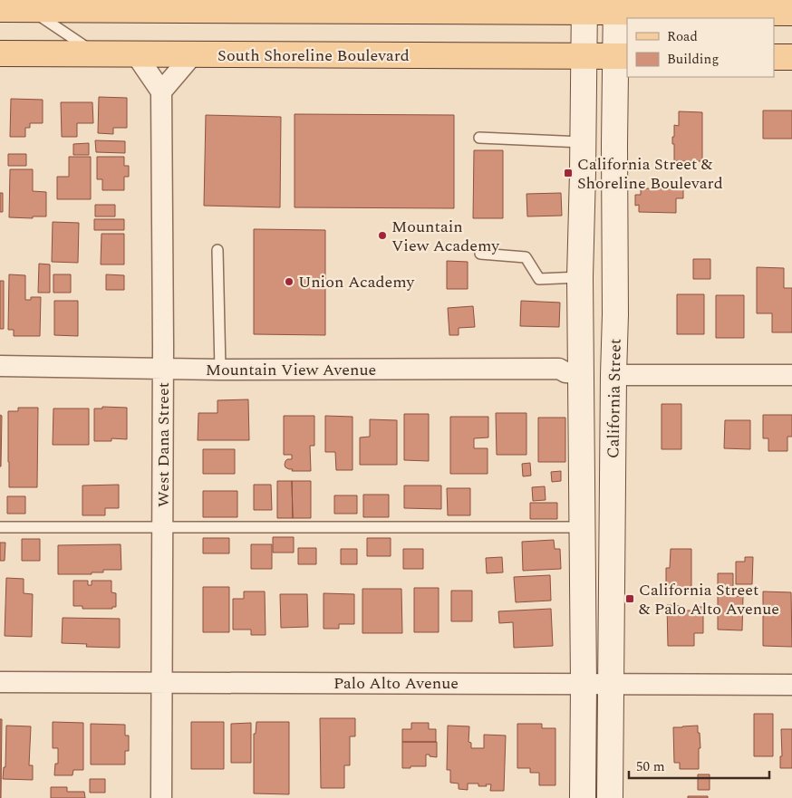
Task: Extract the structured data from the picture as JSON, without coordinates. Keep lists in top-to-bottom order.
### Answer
{
  "streets": {
    "main road": ["South Shoreline Boulevard", "California Street"],
    "street": ["Mountain View Avenue", "West Dana Street", "Palo Alto Avenue"]
  },
  "crossings": [
    ["South Shoreline Boulevard", "California Street"],
    ["Mountain View Avenue", "California Street"],
    ["Mountain View Avenue", "West Dana Street"],
    ["California Street", "Palo Alto Avenue"],
    ["West Dana Street", "Palo Alto Avenue"]
  ],
  "places": {
    "transit": ["California Street & Shoreline Boulevard", "California Street & Palo Alto Avenue"],
    "other": ["Mountain View Academy", "Union Academy"]
  },
  "legend": ["Road", "Building"],
  "scale_bar": "50 m"
}
